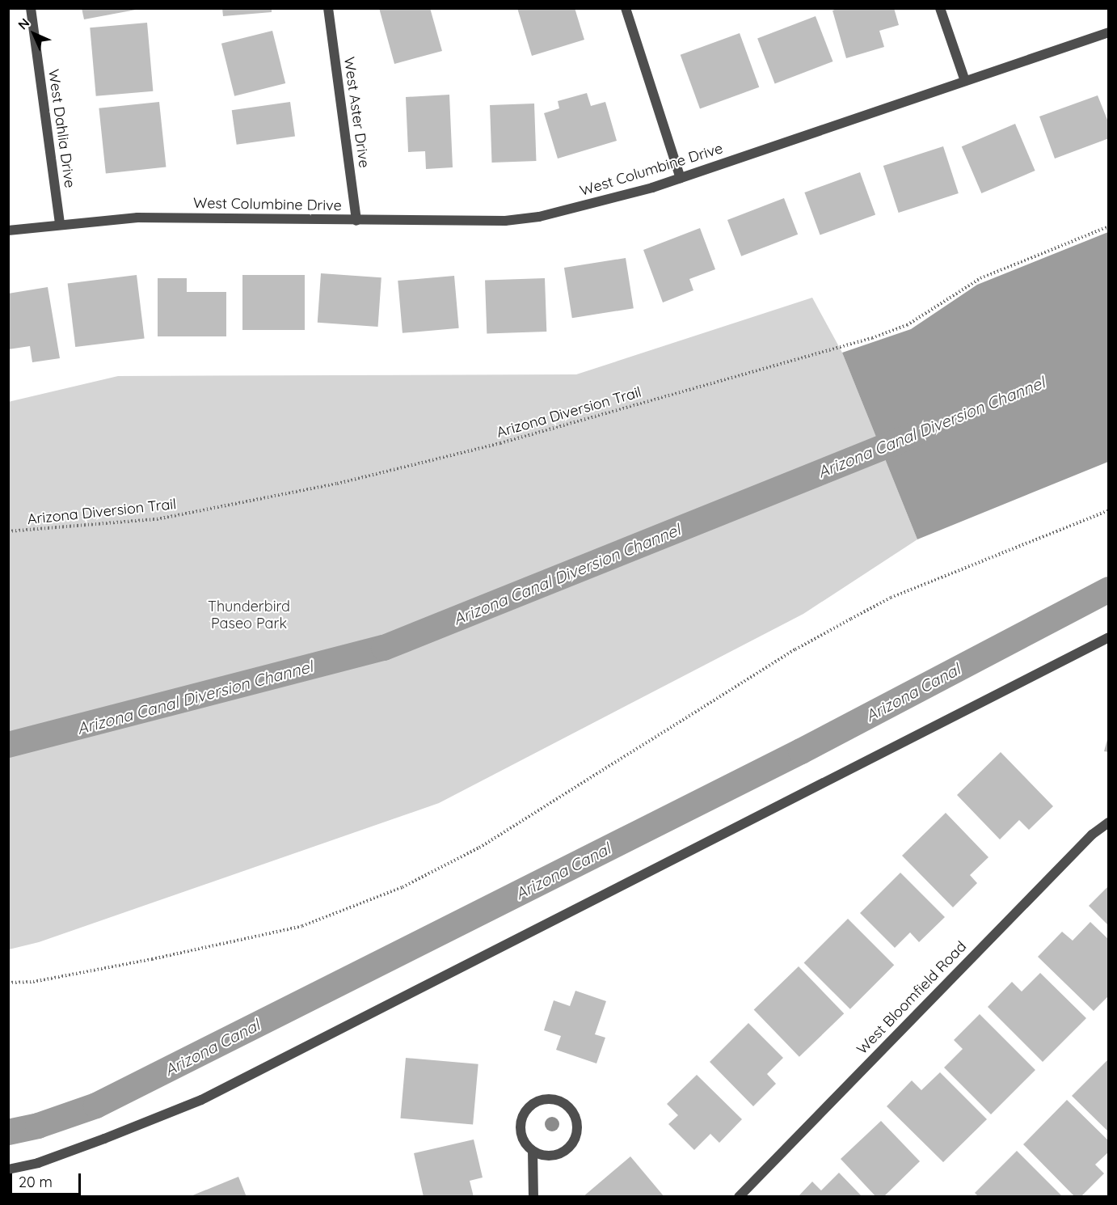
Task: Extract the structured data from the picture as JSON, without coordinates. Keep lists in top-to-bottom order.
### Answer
{
  "streets": {
    "street": [
      "West Aster Drive",
      "West Dahlia Drive",
      "West Columbine Drive",
      "West Bloomfield Road"
    ],
    "path": ["Arizona Diversion Trail"]
  },
  "crossings": [
    ["West Aster Drive", "West Columbine Drive"],
    ["West Dahlia Drive", "West Columbine Drive"]
  ],
  "water": ["Arizona Canal Diversion Channel", "Arizona Canal"],
  "parks": ["Thunderbird Paseo Park"],
  "scale_bar": "20 m",
  "north": "top left"
}
